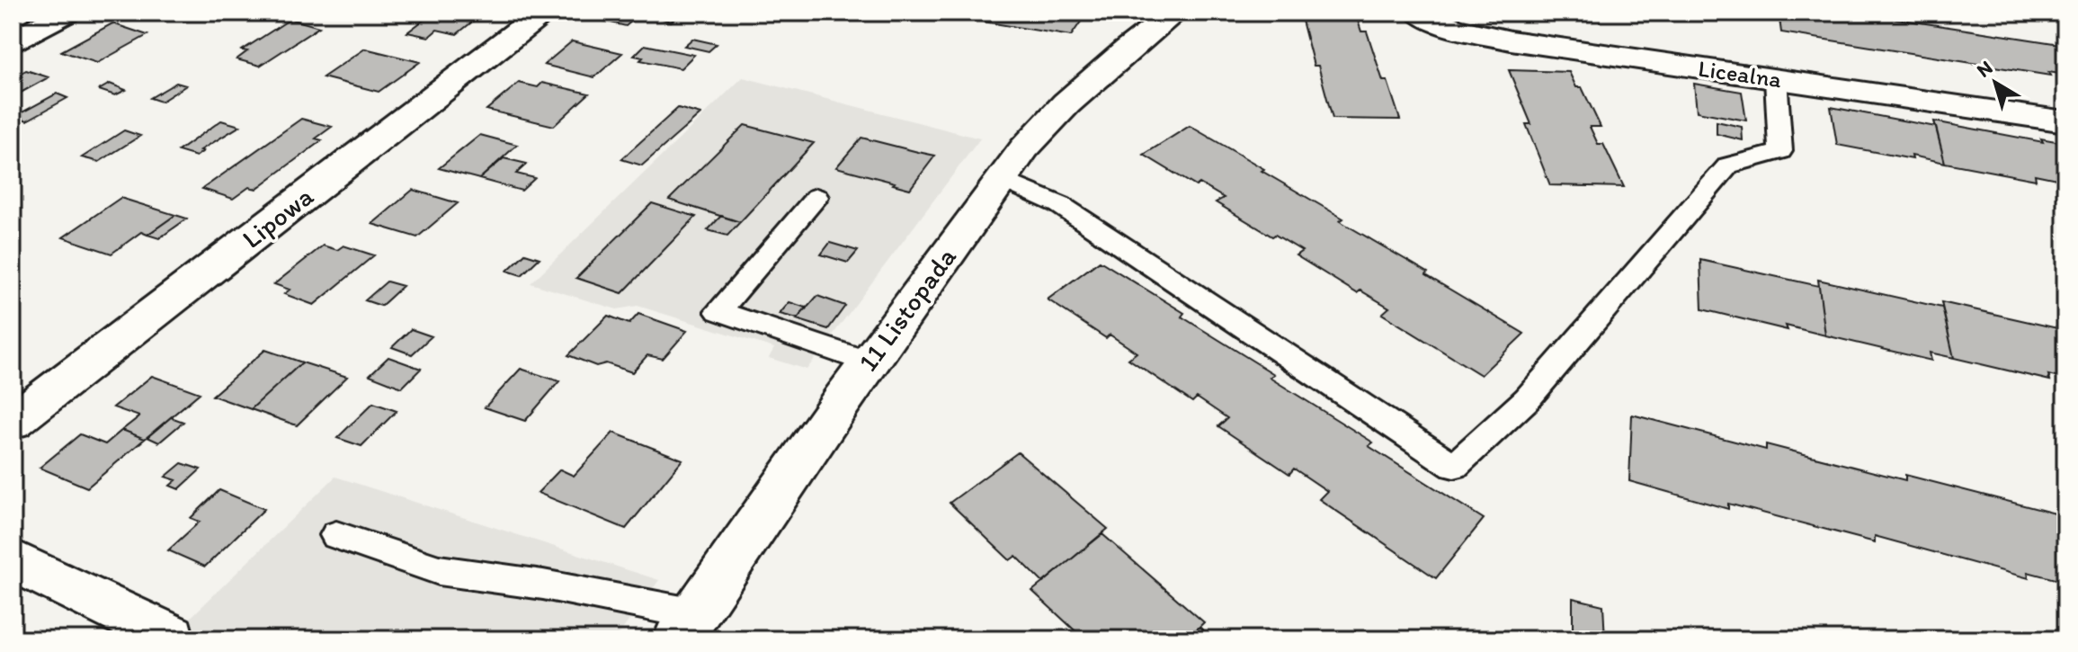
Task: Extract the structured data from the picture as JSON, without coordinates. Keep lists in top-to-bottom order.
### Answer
{
  "streets": {
    "street": ["Licealna", "Lipowa", "11 Listopada"]
  },
  "north": "top left"
}
